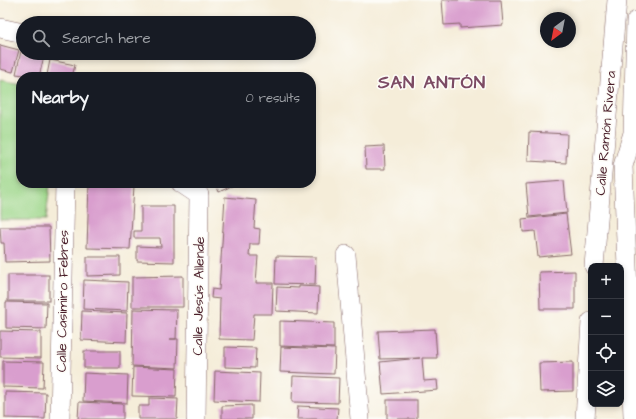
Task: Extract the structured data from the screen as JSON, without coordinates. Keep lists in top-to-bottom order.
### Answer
{
  "streets": {
    "street": ["Calle Ramón Rivera", "Calle Jesús Allende", "Calle Casimiro Febres"]
  },
  "districts": ["SAN ANTÓN"],
  "north": "bottom left",
  "page": {
    "search": "Search here",
    "heading": ["Nearby", "0 results"],
    "map_buttons": ["+", "−"]
  }
}
